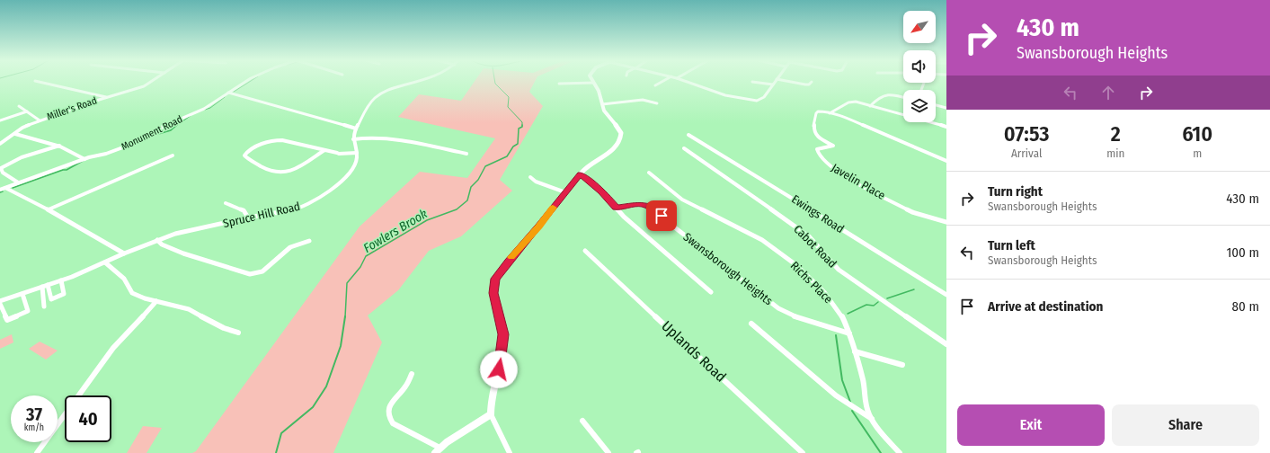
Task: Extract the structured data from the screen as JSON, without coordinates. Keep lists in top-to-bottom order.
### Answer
{
  "streets": {
    "street": [
      "Miller's Road",
      "Monument Road",
      "Javelin Place",
      "Ewings Road",
      "Spruce Hill Road",
      "Cabot Road",
      "Swansborough Heights",
      "Richs Place",
      "Uplands Road"
    ]
  },
  "crossings": [
    ["Swansborough Heights", "Richs Place"]
  ],
  "water": ["Fowlers Brook"],
  "north": "bottom left",
  "page": {
    "turn": ["430 m", "Swansborough Heights"],
    "eta": [
      "07:53",
      "Arrival",
      "2",
      "min",
      "610",
      "m"
    ],
    "list": [
      {
        "name": "Turn right",
        "note": "Swansborough Heights",
        "value": "430 m"
      },
      {
        "name": "Turn left",
        "note": "Swansborough Heights",
        "value": "100 m"
      },
      {
        "name": "Arrive at destination",
        "value": "80 m"
      }
    ],
    "speed": "37 km/h",
    "limit": "40",
    "buttons": ["Exit", "Share"]
  }
}
